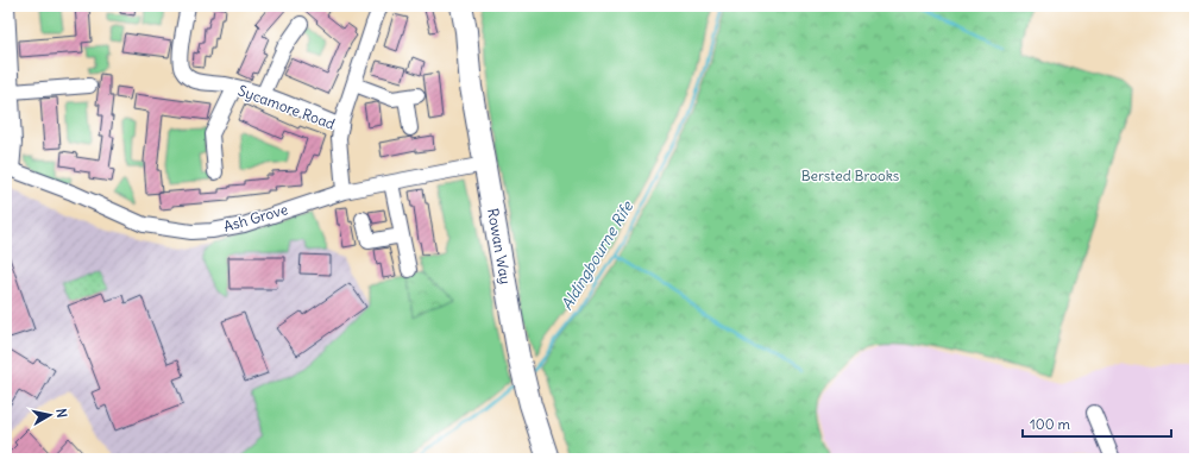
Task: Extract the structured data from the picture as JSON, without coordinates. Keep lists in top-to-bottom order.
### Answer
{
  "streets": {
    "highway": ["Rowan Way"],
    "street": ["Sycamore Road", "Ash Grove"]
  },
  "crossings": [
    ["Sycamore Road", "Ash Grove"],
    ["Ash Grove", "Rowan Way"]
  ],
  "water": ["Aldingbourne Rife"],
  "parks": ["Bersted Brooks"],
  "scale_bar": "100 m",
  "north": "right"
}
